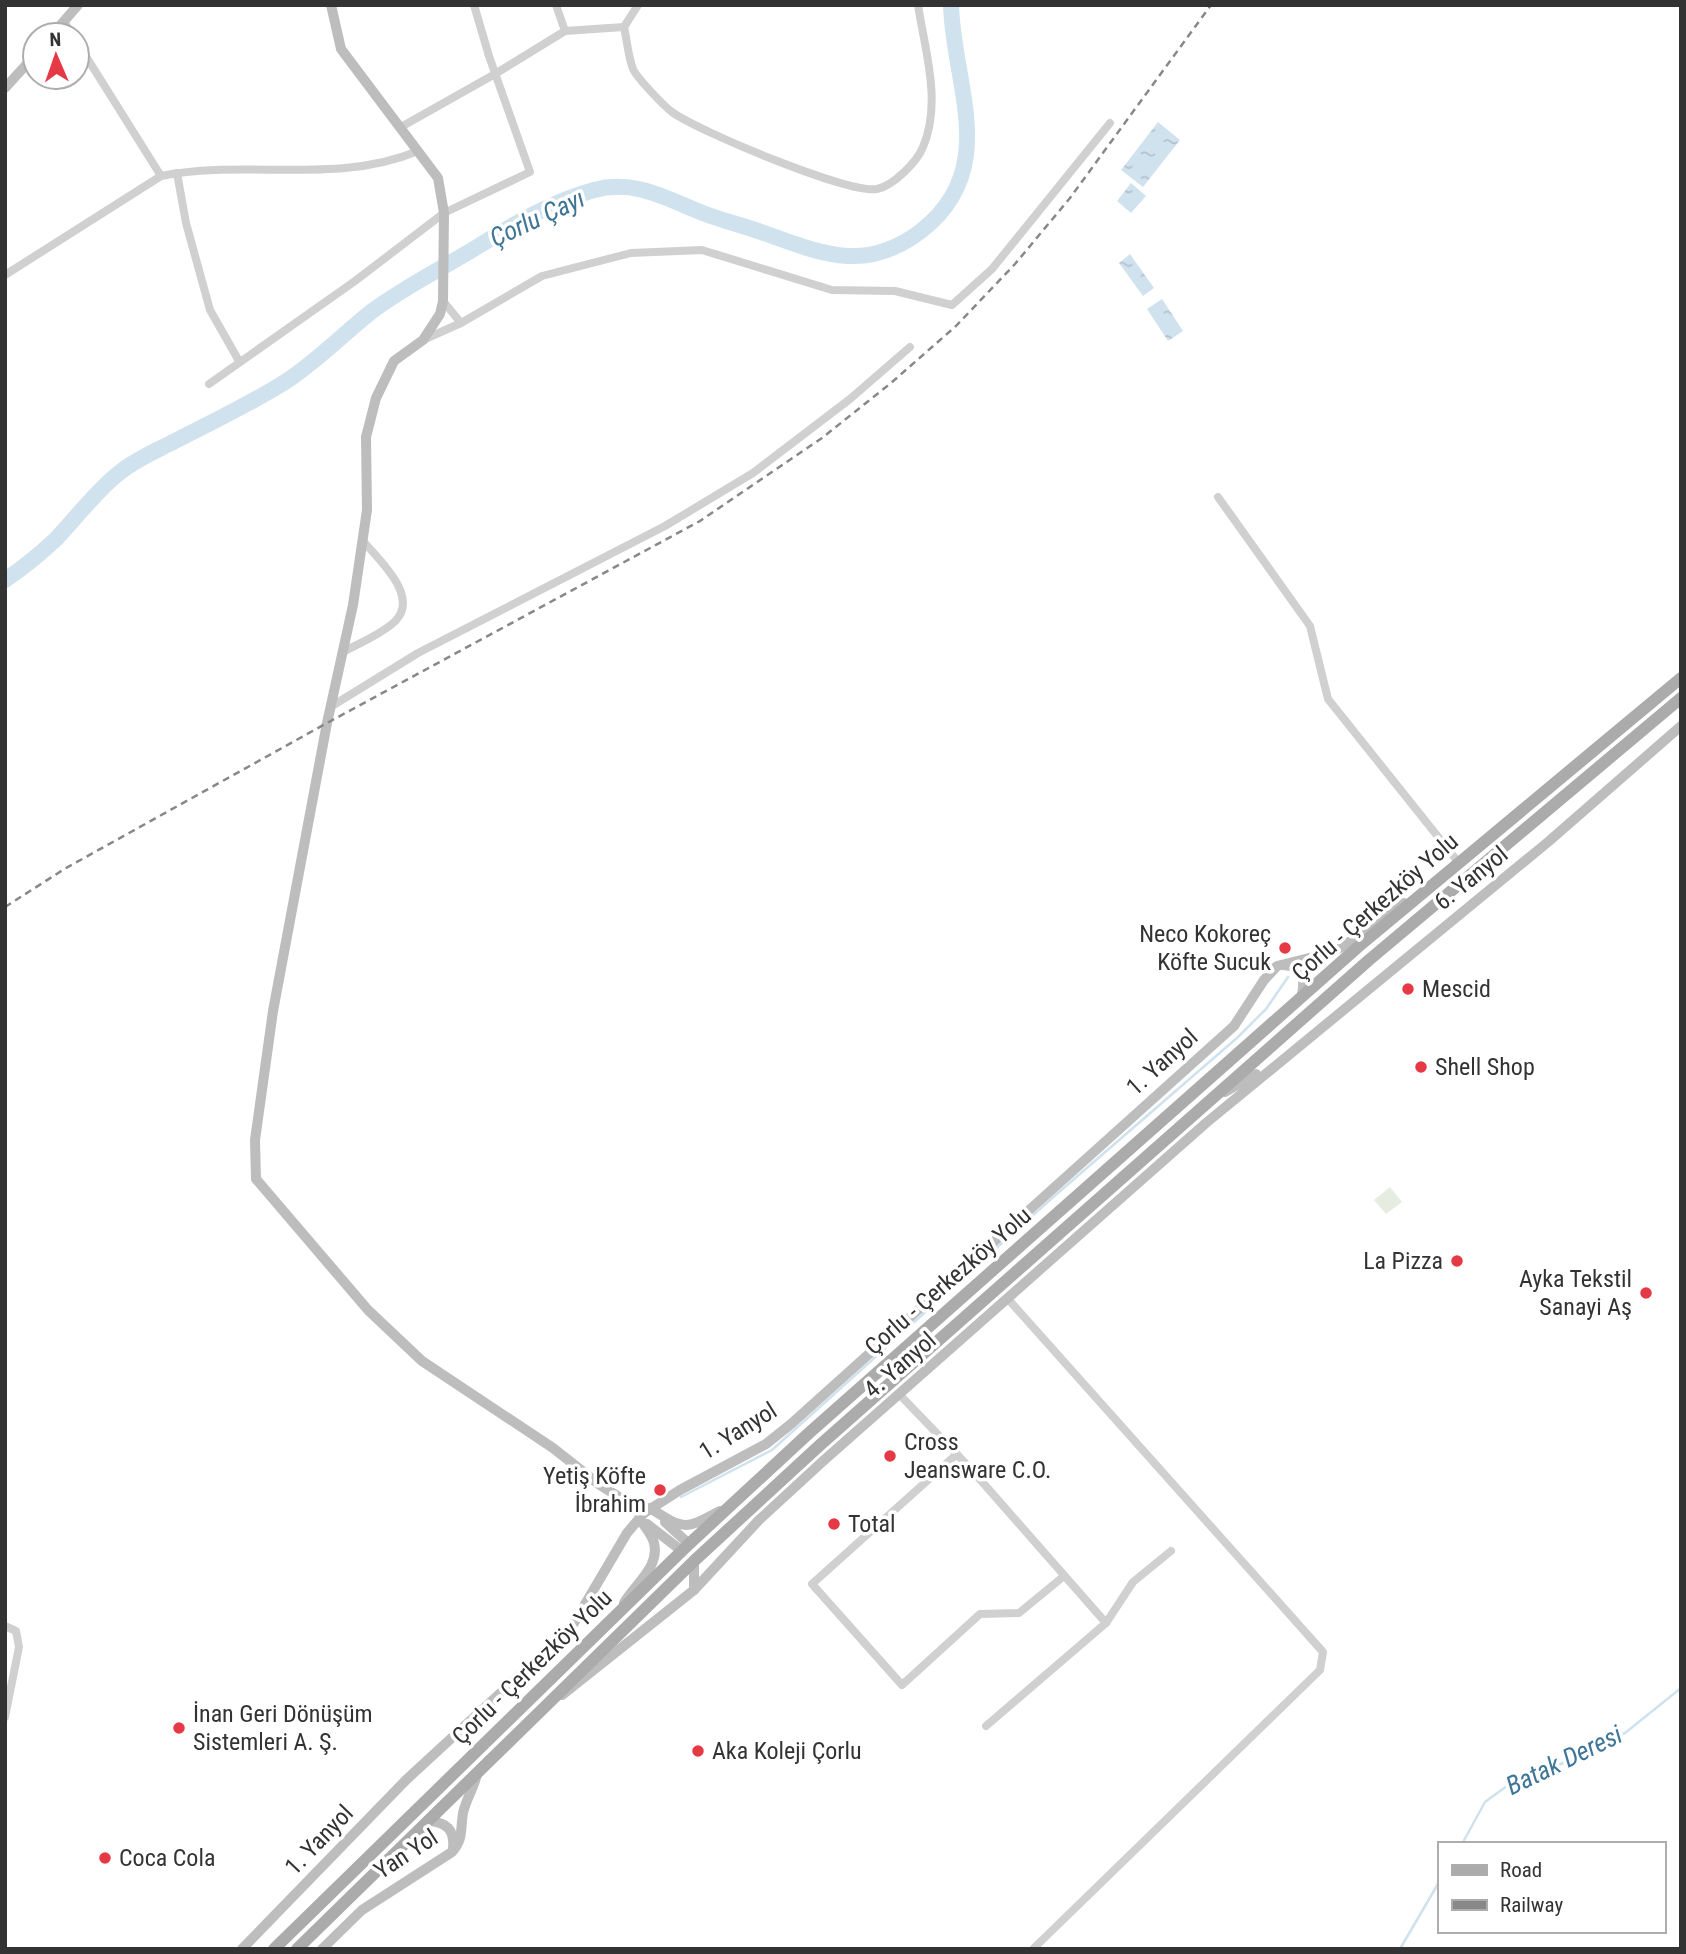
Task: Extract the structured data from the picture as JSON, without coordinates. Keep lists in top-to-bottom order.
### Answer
{
  "streets": {
    "main road": [
      "6. Yanyol",
      "Çorlu - Çerkezköy Yolu",
      "1. Yanyol",
      "4. Yanyol",
      "Yan Yol"
    ]
  },
  "crossings": [
    ["6. Yanyol", "4. Yanyol"],
    ["Çorlu - Çerkezköy Yolu", "4. Yanyol"],
    ["Çorlu - Çerkezköy Yolu", "Yan Yol"]
  ],
  "water": ["Çorlu Çayı", "Batak Deresi"],
  "places": [
    "Neco Kokoreç Köfte Sucuk",
    "Mescid",
    "Shell Shop",
    "La Pizza",
    "Ayka Tekstil Sanayi Aş",
    "Cross Jeansware C.O.",
    "Yetiş Köfte İbrahim",
    "Total",
    "İnan Geri Dönüşüm Sistemleri A. Ş.",
    "Aka Koleji Çorlu",
    "Coca Cola"
  ],
  "legend": ["Road", "Railway"],
  "north": "top"
}
